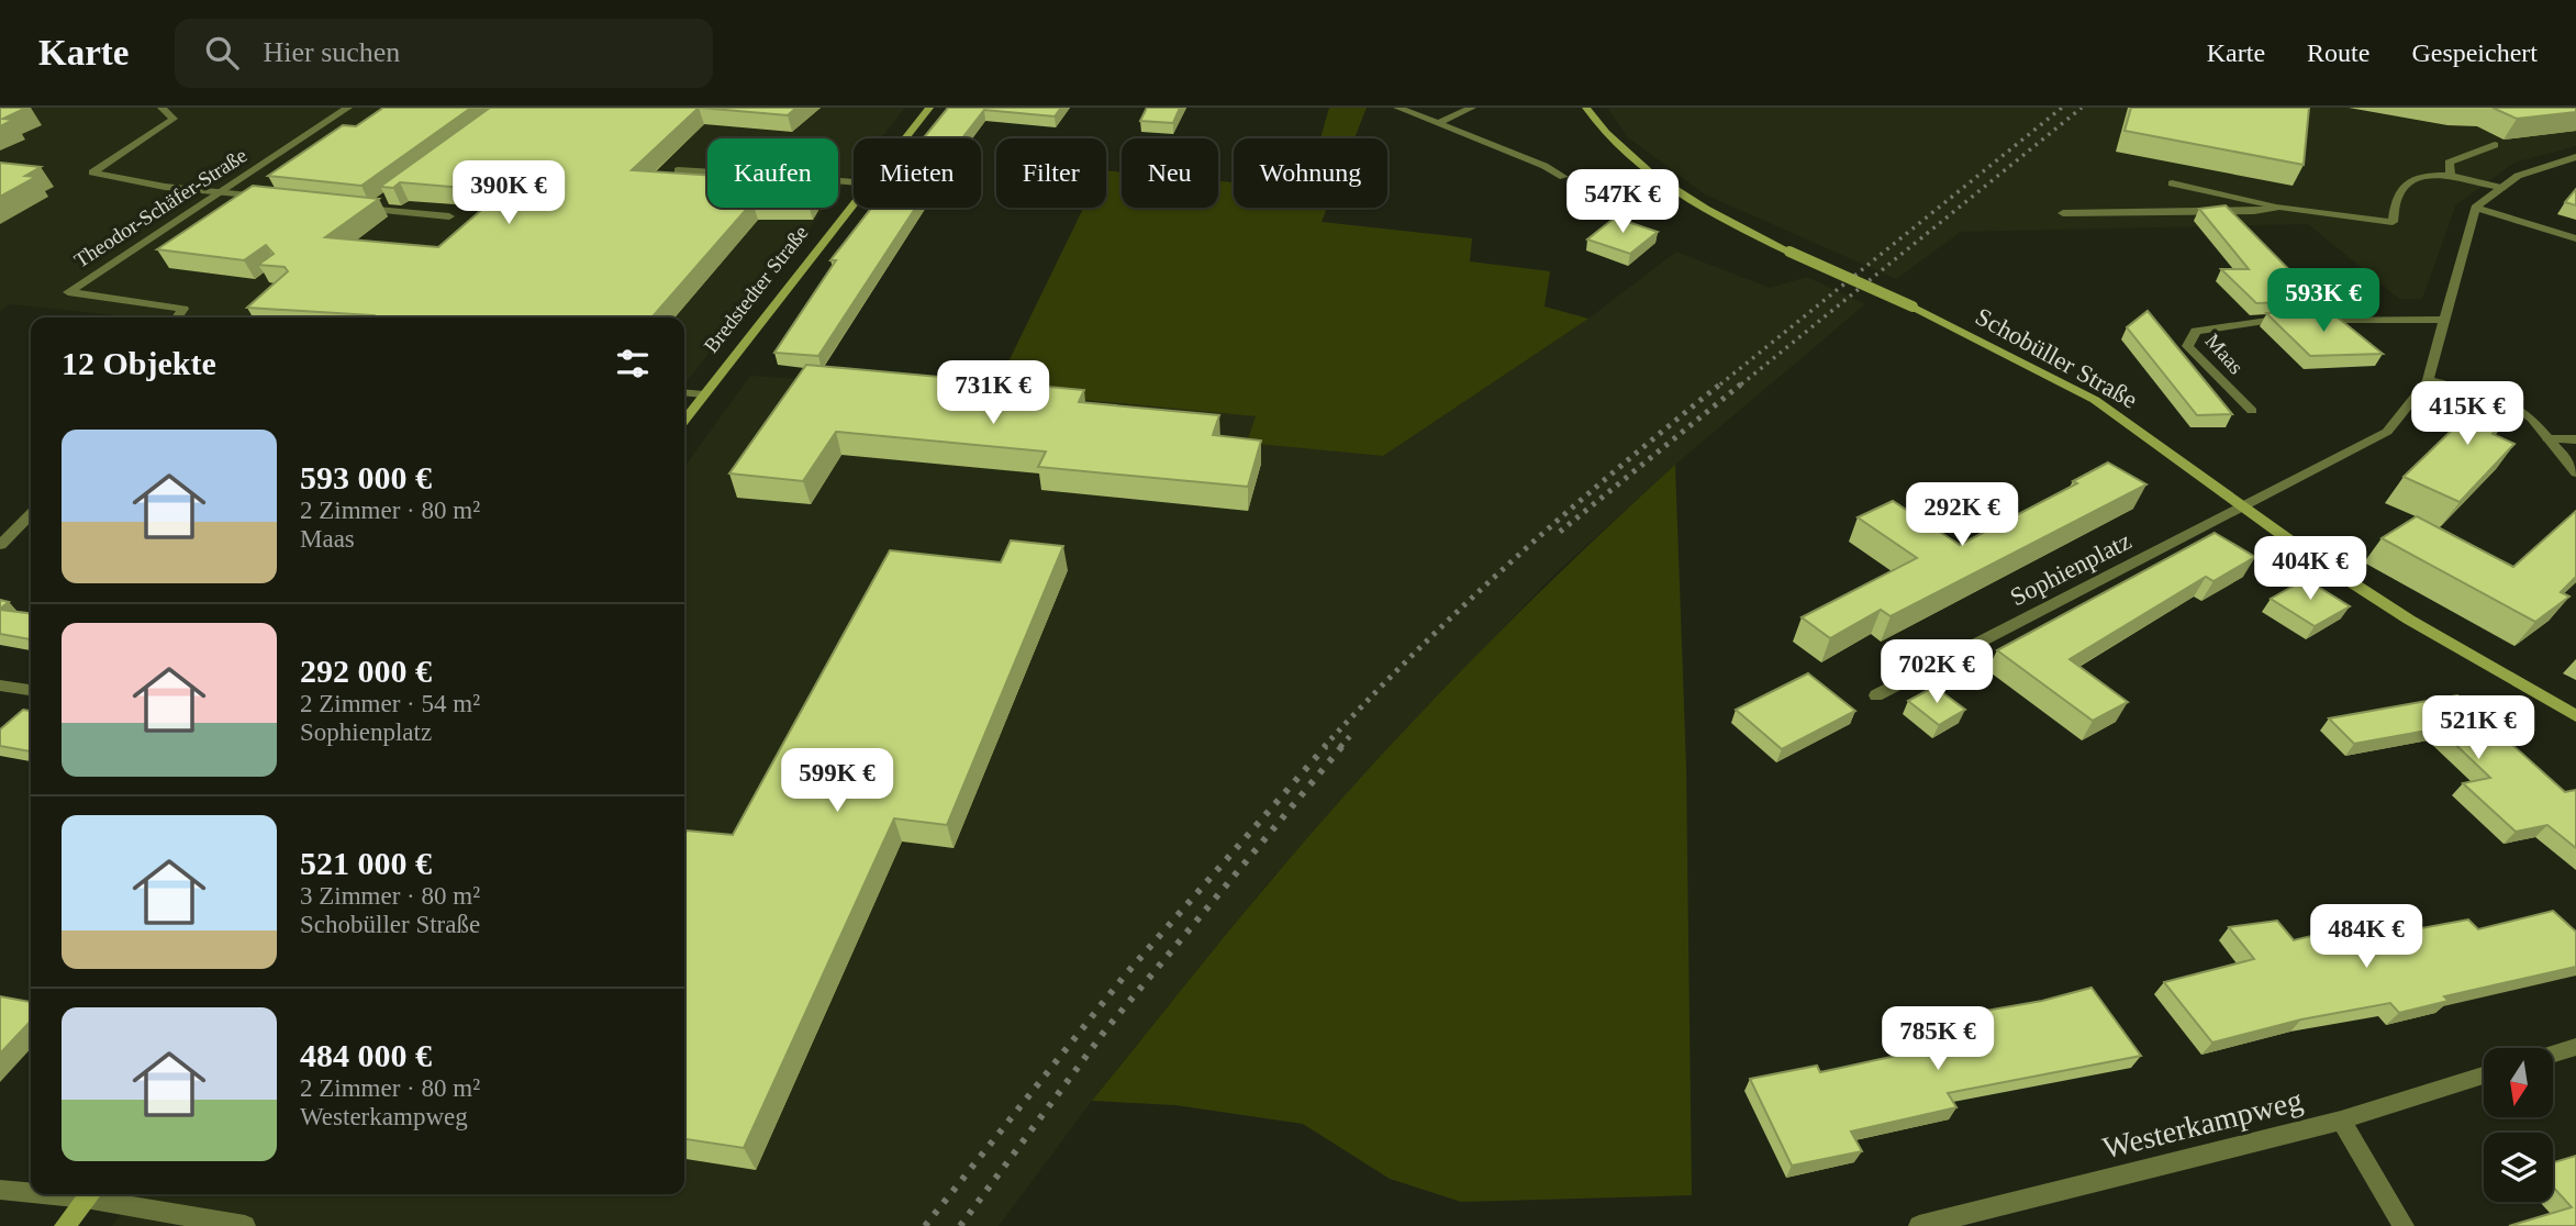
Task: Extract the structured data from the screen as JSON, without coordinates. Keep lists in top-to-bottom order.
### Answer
{
  "streets": {
    "main road": ["Bredstedter Straße", "Schobüller Straße"],
    "street": [
      "Theodor-Schäfer-Straße",
      "Maas",
      "Sophienplatz",
      "Westerkampweg"
    ]
  },
  "crossings": [
    ["Schobüller Straße", "Sophienplatz"]
  ],
  "north": "bottom",
  "page": {
    "header": "Karte",
    "search": "Hier suchen",
    "nav": ["Karte", "Route", "Gespeichert"],
    "chip": [
      "Kaufen",
      "Mieten",
      "Filter",
      "Neu",
      "Wohnung"
    ],
    "price": [
      "390K €",
      "547K €",
      "593K €",
      "731K €",
      "415K €",
      "292K €",
      "404K €",
      "702K €",
      "521K €",
      "599K €",
      "484K €",
      "785K €"
    ],
    "heading": "12 Objekte",
    "list": [
      {
        "name": "593 000 €",
        "note": "2 Zimmer · 80 m² · Maas"
      },
      {
        "name": "292 000 €",
        "note": "2 Zimmer · 54 m² · Sophienplatz"
      },
      {
        "name": "521 000 €",
        "note": "3 Zimmer · 80 m² · Schobüller Straße"
      },
      {
        "name": "484 000 €",
        "note": "2 Zimmer · 80 m² · Westerkampweg"
      }
    ]
  }
}
